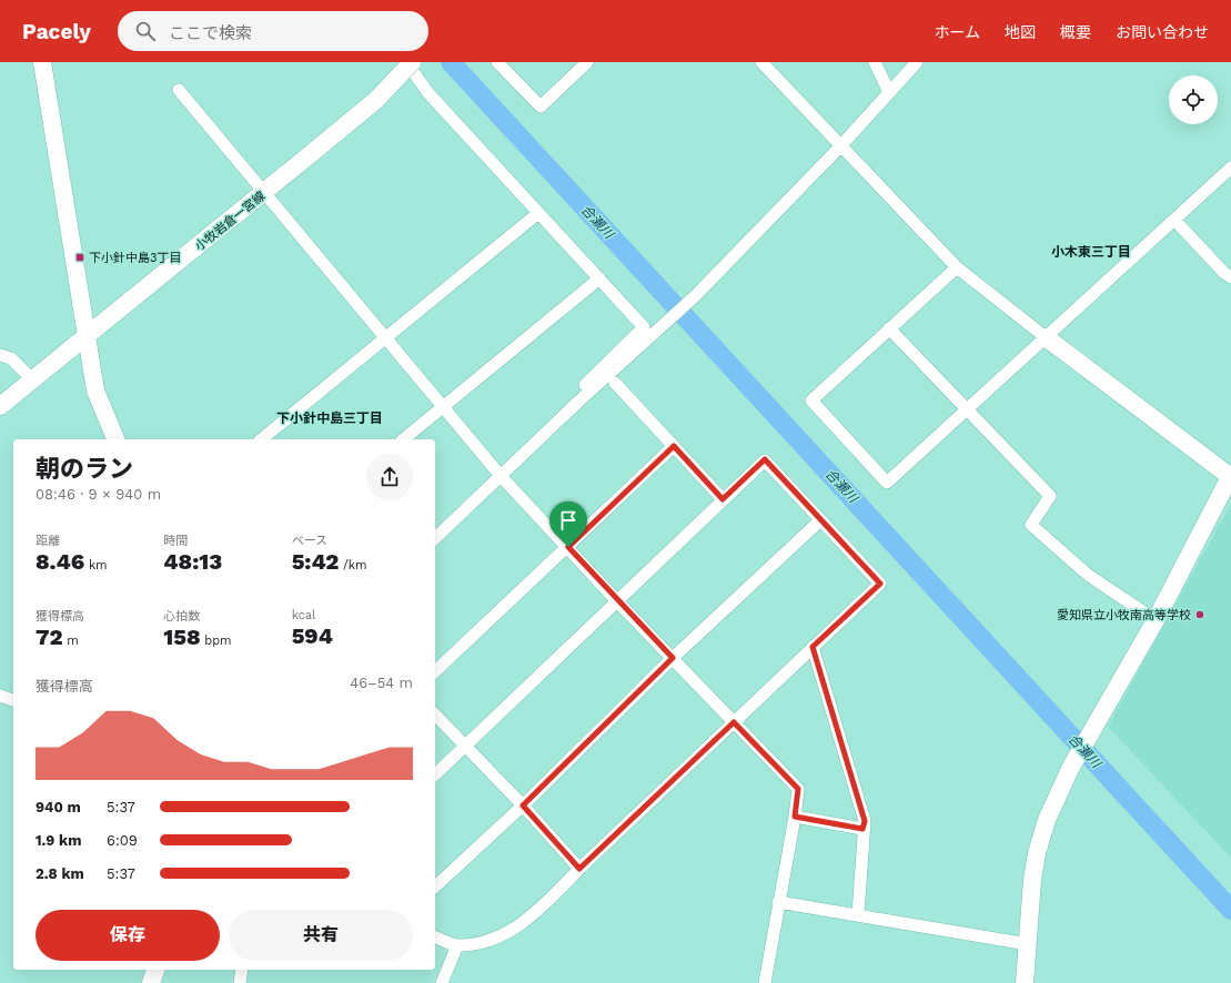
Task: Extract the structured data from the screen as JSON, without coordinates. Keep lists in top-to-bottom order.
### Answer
{
  "streets": {
    "street": ["小牧岩倉一宮線"]
  },
  "districts": ["小木東三丁目", "下小針中島三丁目"],
  "water": ["合瀬川"],
  "places": {
    "transit": ["下小針中島3丁目"],
    "other": ["愛知県立小牧南高等学校"]
  },
  "page": {
    "header": "Pacely",
    "search": "ここで検索",
    "nav": [
      "ホーム",
      "地図",
      "概要",
      "お問い合わせ"
    ],
    "heading": ["朝のラン", "08:46 · 9 × 940 m"],
    "stats": [
      ["距離", "8.46 km"],
      ["時間", "48:13"],
      ["ペース", "5:42 /km"],
      ["獲得標高", "72 m"],
      ["心拍数", "158 bpm"],
      ["kcal", "594"]
    ],
    "chart": ["獲得標高", "46–54 m"],
    "list": [
      {
        "name": "940 m",
        "note": "5:37"
      },
      {
        "name": "1.9 km",
        "note": "6:09"
      },
      {
        "name": "2.8 km",
        "note": "5:37"
      }
    ],
    "buttons": ["保存", "共有"]
  }
}
